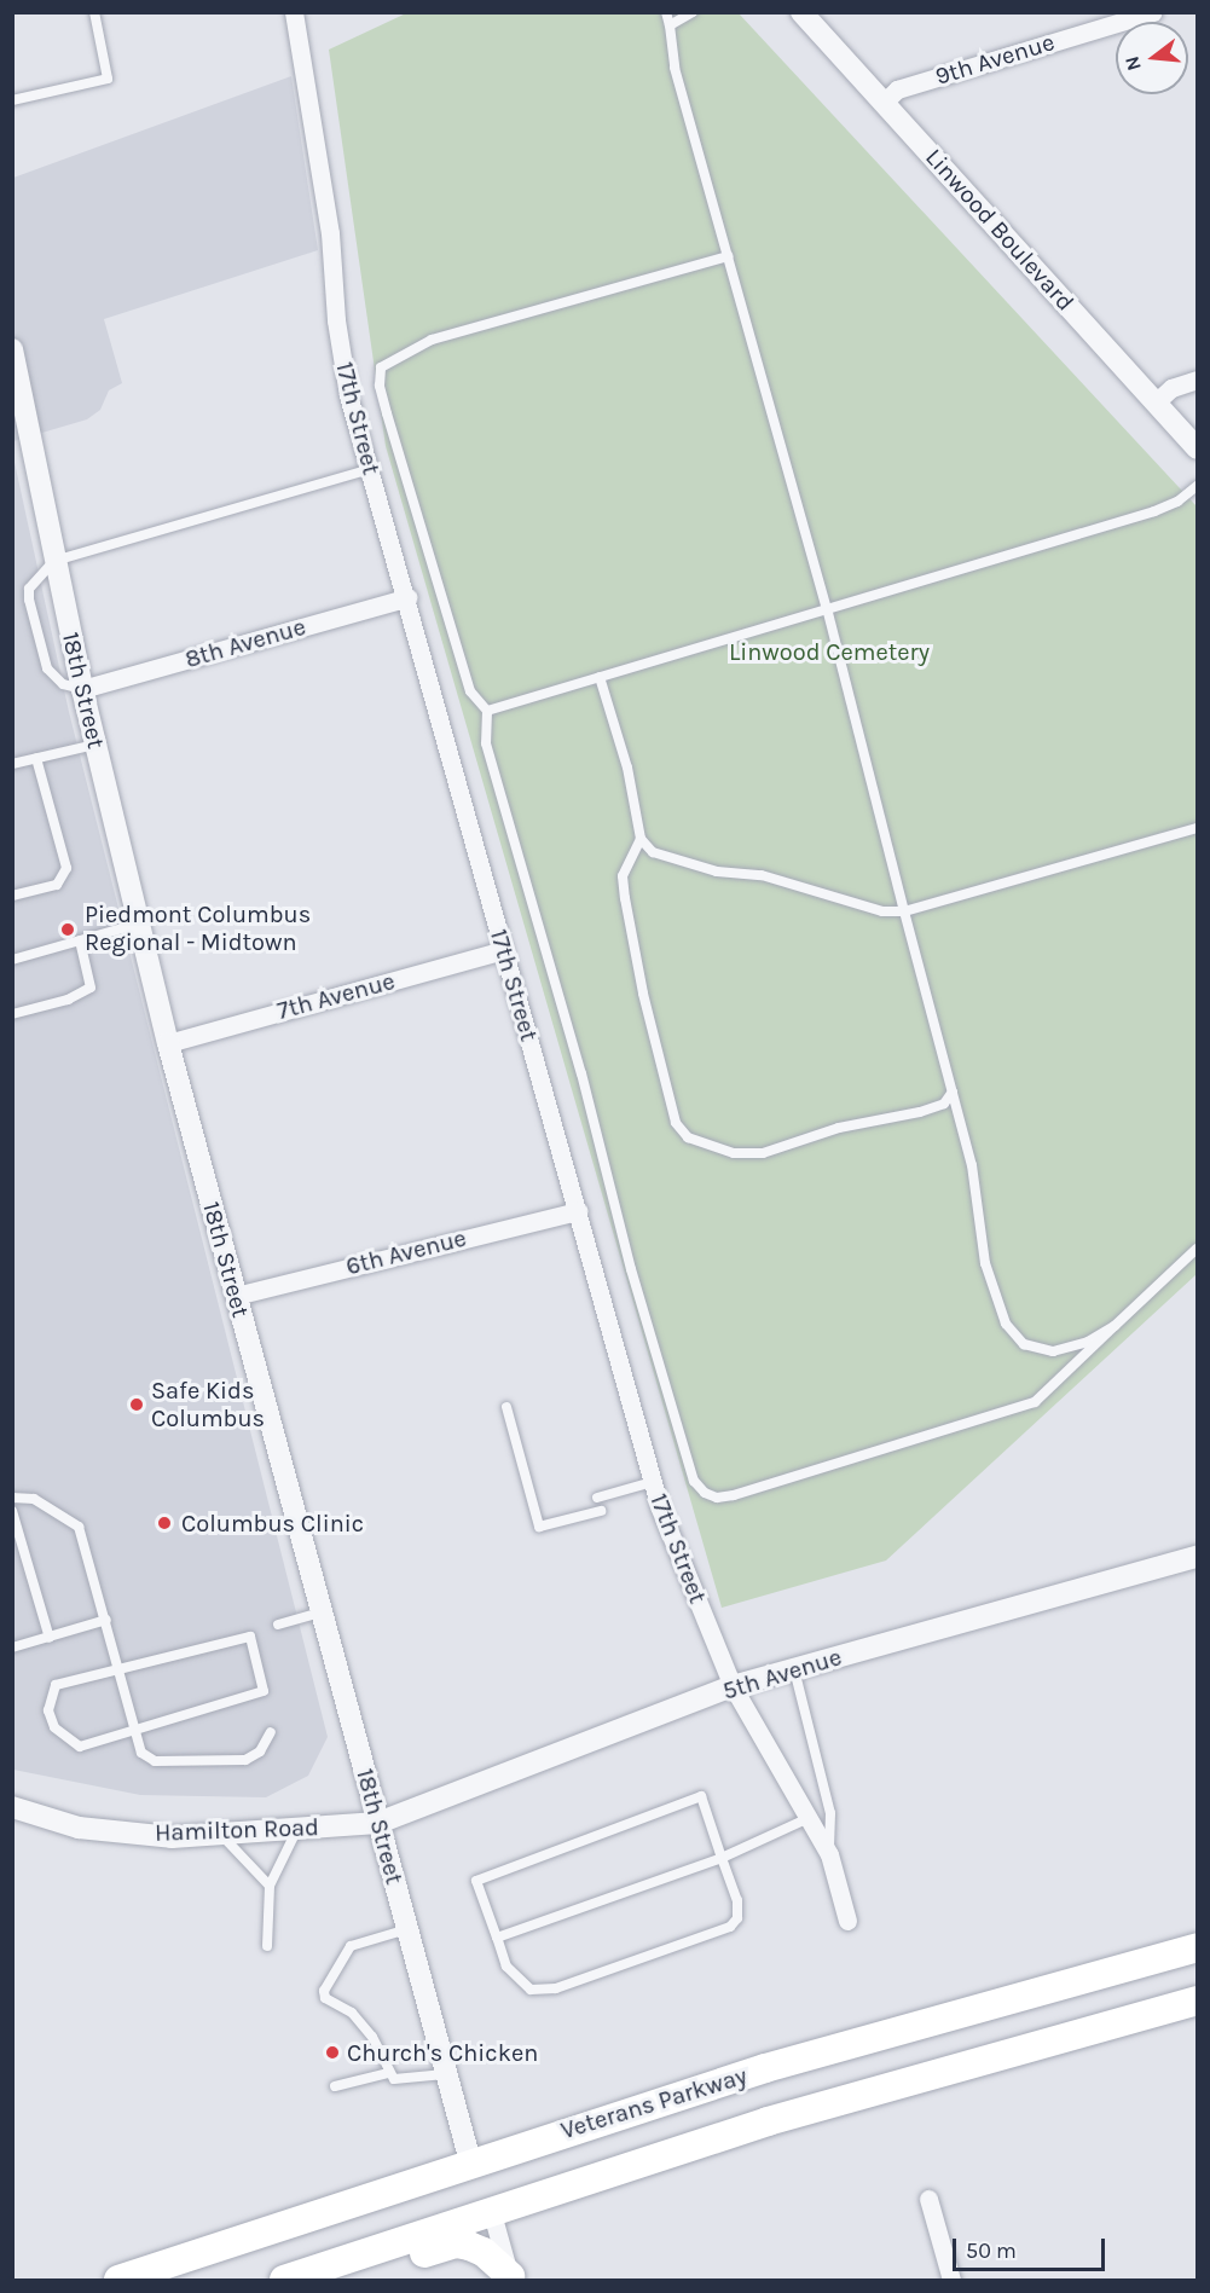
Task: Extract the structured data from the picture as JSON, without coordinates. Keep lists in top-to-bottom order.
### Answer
{
  "streets": {
    "main road": ["Veterans Parkway"],
    "street": [
      "9th Avenue",
      "Linwood Boulevard",
      "17th Street",
      "8th Avenue",
      "18th Street",
      "7th Avenue",
      "6th Avenue",
      "5th Avenue",
      "Hamilton Road"
    ]
  },
  "crossings": [
    ["9th Avenue", "Linwood Boulevard"],
    ["17th Street", "8th Avenue"],
    ["17th Street", "7th Avenue"],
    ["17th Street", "6th Avenue"],
    ["17th Street", "5th Avenue"],
    ["8th Avenue", "18th Street"],
    ["18th Street", "7th Avenue"],
    ["18th Street", "6th Avenue"],
    ["18th Street", "5th Avenue"],
    ["18th Street", "Hamilton Road"],
    ["18th Street", "Veterans Parkway"],
    ["5th Avenue", "Hamilton Road"]
  ],
  "parks": ["Linwood Cemetery"],
  "places": [
    "Piedmont Columbus Regional - Midtown",
    "Safe Kids Columbus",
    "Columbus Clinic",
    "Church's Chicken"
  ],
  "scale_bar": "50 m",
  "north": "left"
}
